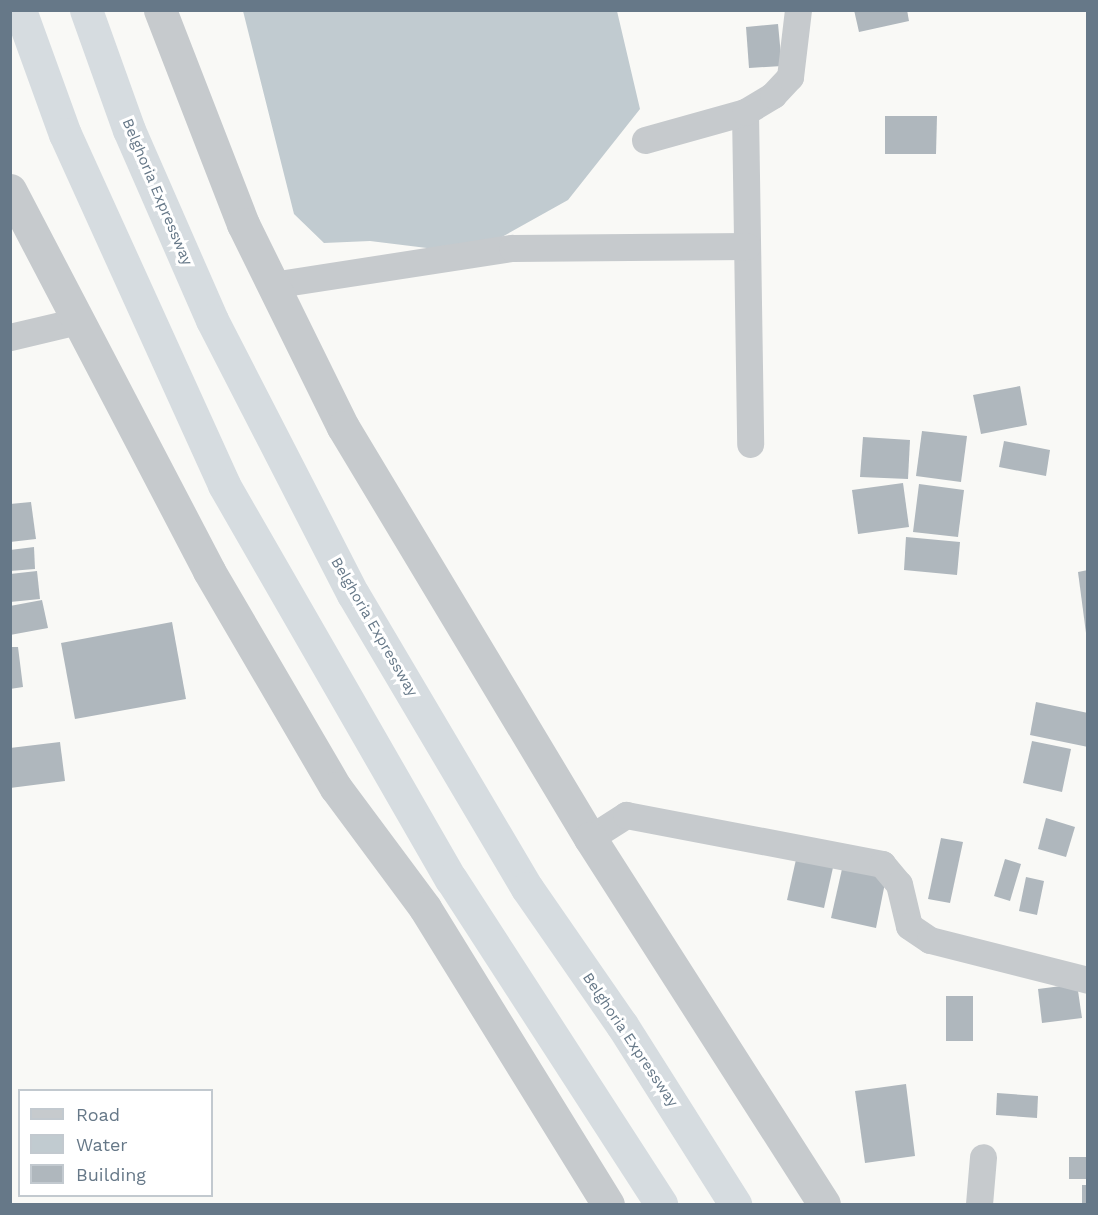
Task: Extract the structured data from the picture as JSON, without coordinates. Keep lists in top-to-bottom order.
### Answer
{
  "streets": {
    "highway": ["Belghoria Expressway"]
  },
  "legend": ["Road", "Water", "Building"]
}
